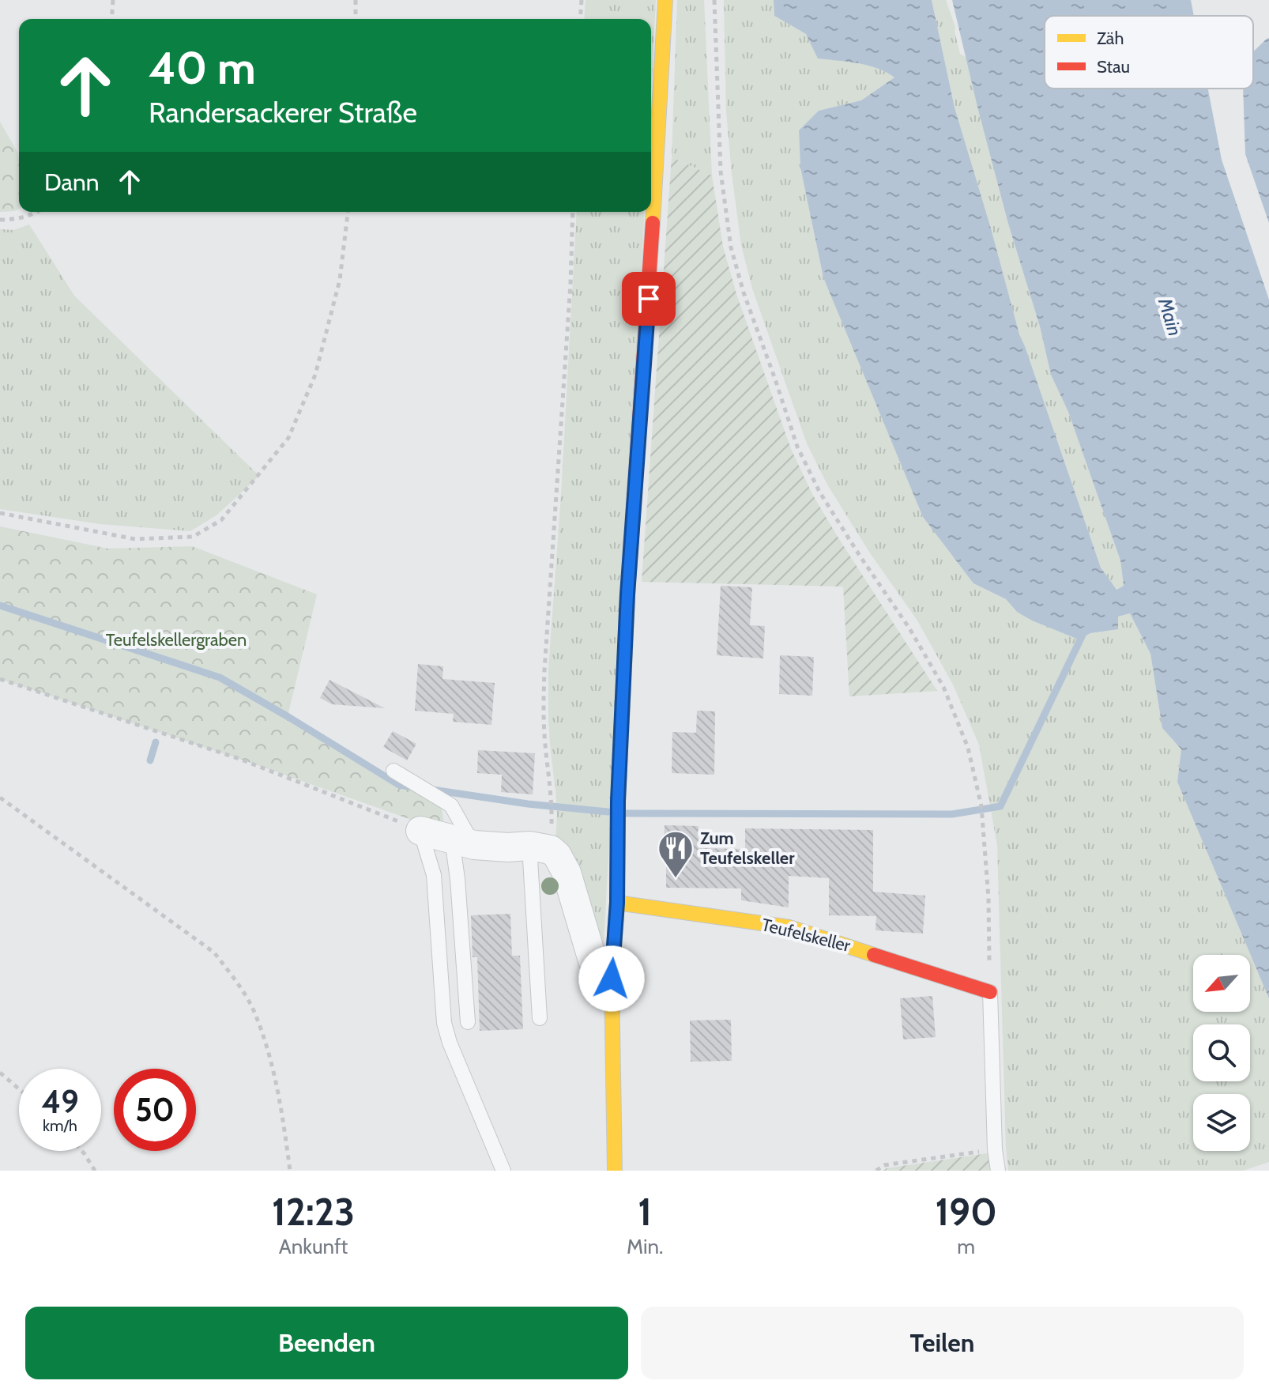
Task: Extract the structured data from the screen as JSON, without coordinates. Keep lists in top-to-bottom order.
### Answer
{
  "streets": {
    "main road": ["Teufelskeller"]
  },
  "water": ["Main"],
  "parks": ["Teufelskellergraben"],
  "places": {
    "restaurant": ["Zum Teufelskeller"]
  },
  "legend": ["Zäh", "Stau"],
  "north": "bottom left",
  "page": {
    "turn": ["40 m", "Randersackerer Straße"],
    "then": "Dann",
    "speed": "49 km/h",
    "limit": "50",
    "eta": [
      "12:23",
      "Ankunft",
      "1",
      "Min.",
      "190",
      "m"
    ],
    "buttons": ["Beenden", "Teilen"]
  }
}
